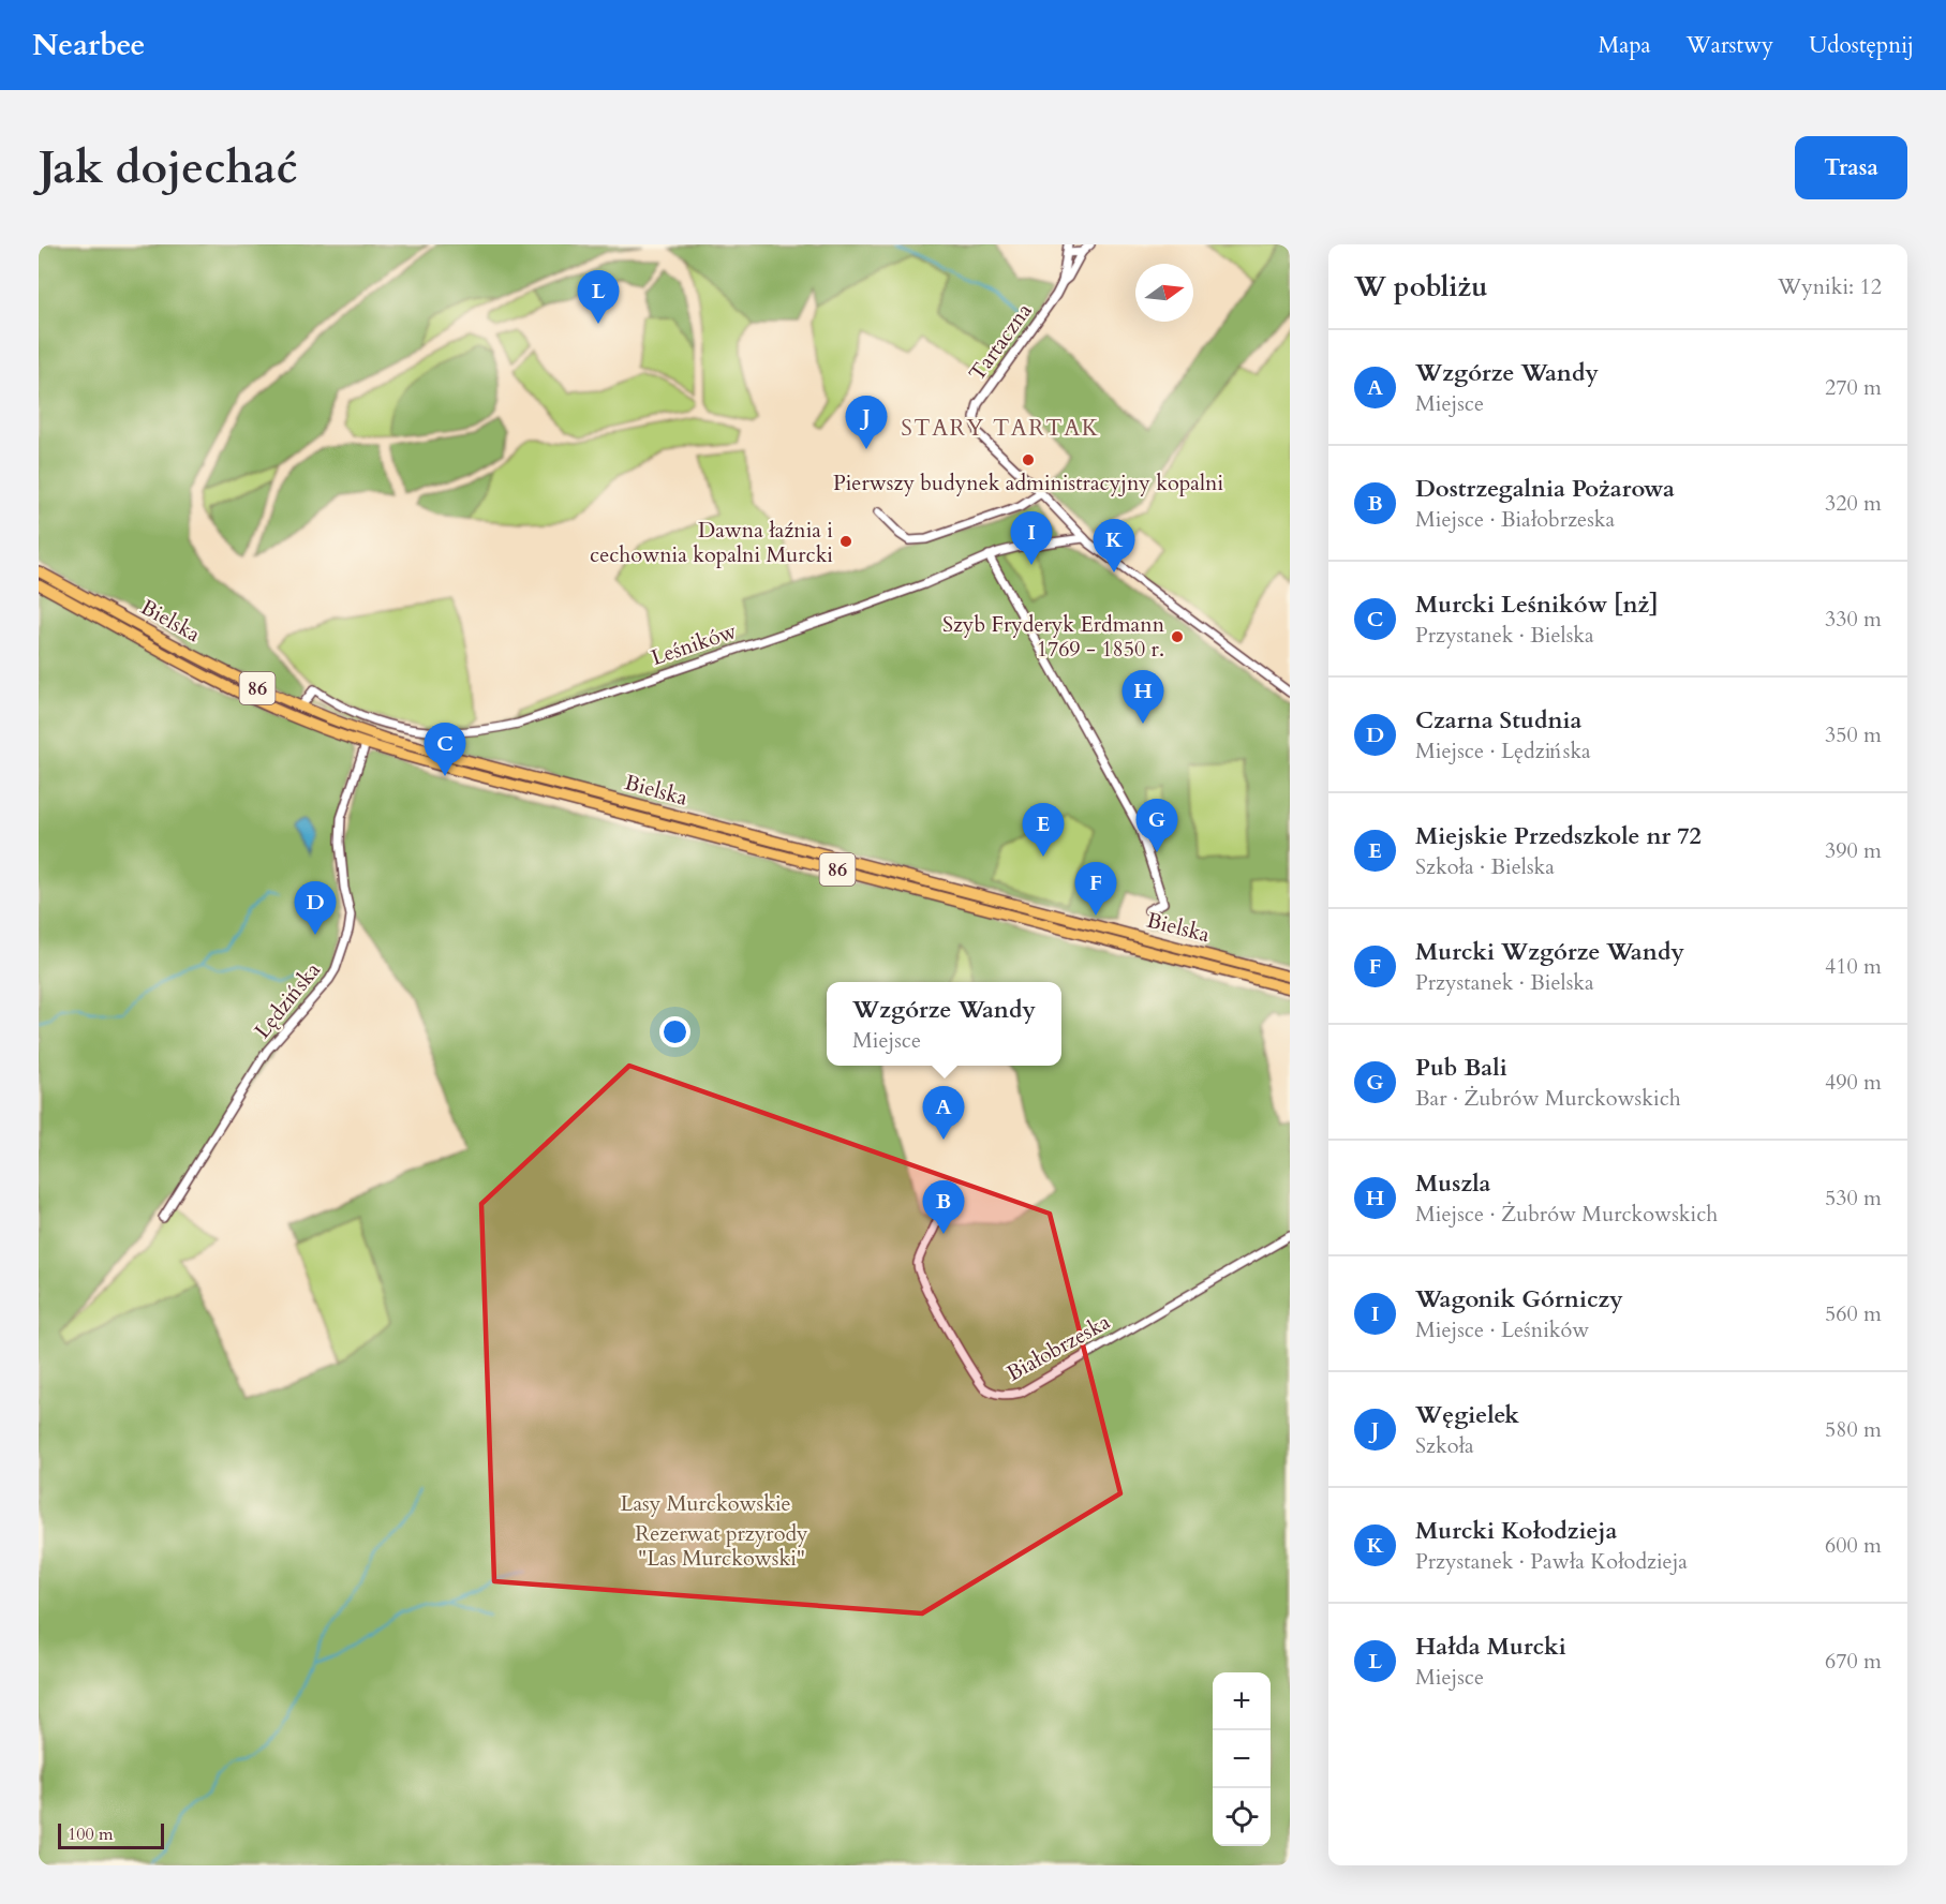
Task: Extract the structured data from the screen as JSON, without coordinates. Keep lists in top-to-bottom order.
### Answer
{
  "streets": {
    "main road": ["Bielska", "86"],
    "street": [
      "Tartaczna",
      "Leśników",
      "Lędzińska",
      "Białobrzeska"
    ]
  },
  "crossings": [
    ["Bielska", "Leśników"],
    ["Bielska", "Lędzińska"]
  ],
  "districts": ["STARY TARTAK"],
  "parks": ["Lasy Murckowskie", "Rezerwat przyrody \"Las Murckowski\""],
  "places": ["Pierwszy budynek administracyjny kopalni", "Dawna łaźnia i cechownia kopalni Murcki", "Szyb Fryderyk Erdmann 1769 - 1850 r."],
  "scale_bar": "100 m",
  "north": "right",
  "page": {
    "header": "Nearbee",
    "nav": ["Mapa", "Warstwy", "Udostępnij"],
    "buttons": "Trasa",
    "title": "Jak dojechać",
    "heading": ["W pobliżu", "Wyniki: 12"],
    "pins": [
      "L",
      "J",
      "I",
      "K",
      "H",
      "C",
      "G",
      "E",
      "F",
      "D",
      "A",
      "B"
    ],
    "list": [
      {
        "mark": "A",
        "name": "Wzgórze Wandy",
        "note": "Miejsce",
        "value": "270 m"
      },
      {
        "mark": "B",
        "name": "Dostrzegalnia Pożarowa",
        "note": "Miejsce · Białobrzeska",
        "value": "320 m"
      },
      {
        "mark": "C",
        "name": "Murcki Leśników [nż]",
        "note": "Przystanek · Bielska",
        "value": "330 m"
      },
      {
        "mark": "D",
        "name": "Czarna Studnia",
        "note": "Miejsce · Lędzińska",
        "value": "350 m"
      },
      {
        "mark": "E",
        "name": "Miejskie Przedszkole nr 72",
        "note": "Szkoła · Bielska",
        "value": "390 m"
      },
      {
        "mark": "F",
        "name": "Murcki Wzgórze Wandy",
        "note": "Przystanek · Bielska",
        "value": "410 m"
      },
      {
        "mark": "G",
        "name": "Pub Bali",
        "note": "Bar · Żubrów Murckowskich",
        "value": "490 m"
      },
      {
        "mark": "H",
        "name": "Muszla",
        "note": "Miejsce · Żubrów Murckowskich",
        "value": "530 m"
      },
      {
        "mark": "I",
        "name": "Wagonik Górniczy",
        "note": "Miejsce · Leśników",
        "value": "560 m"
      },
      {
        "mark": "J",
        "name": "Węgielek",
        "note": "Szkoła",
        "value": "580 m"
      },
      {
        "mark": "K",
        "name": "Murcki Kołodzieja",
        "note": "Przystanek · Pawła Kołodzieja",
        "value": "600 m"
      },
      {
        "mark": "L",
        "name": "Hałda Murcki",
        "note": "Miejsce",
        "value": "670 m"
      }
    ],
    "popup": ["Wzgórze Wandy", "Miejsce"],
    "map_buttons": ["+", "−"],
    "scale": "100 m"
  }
}
